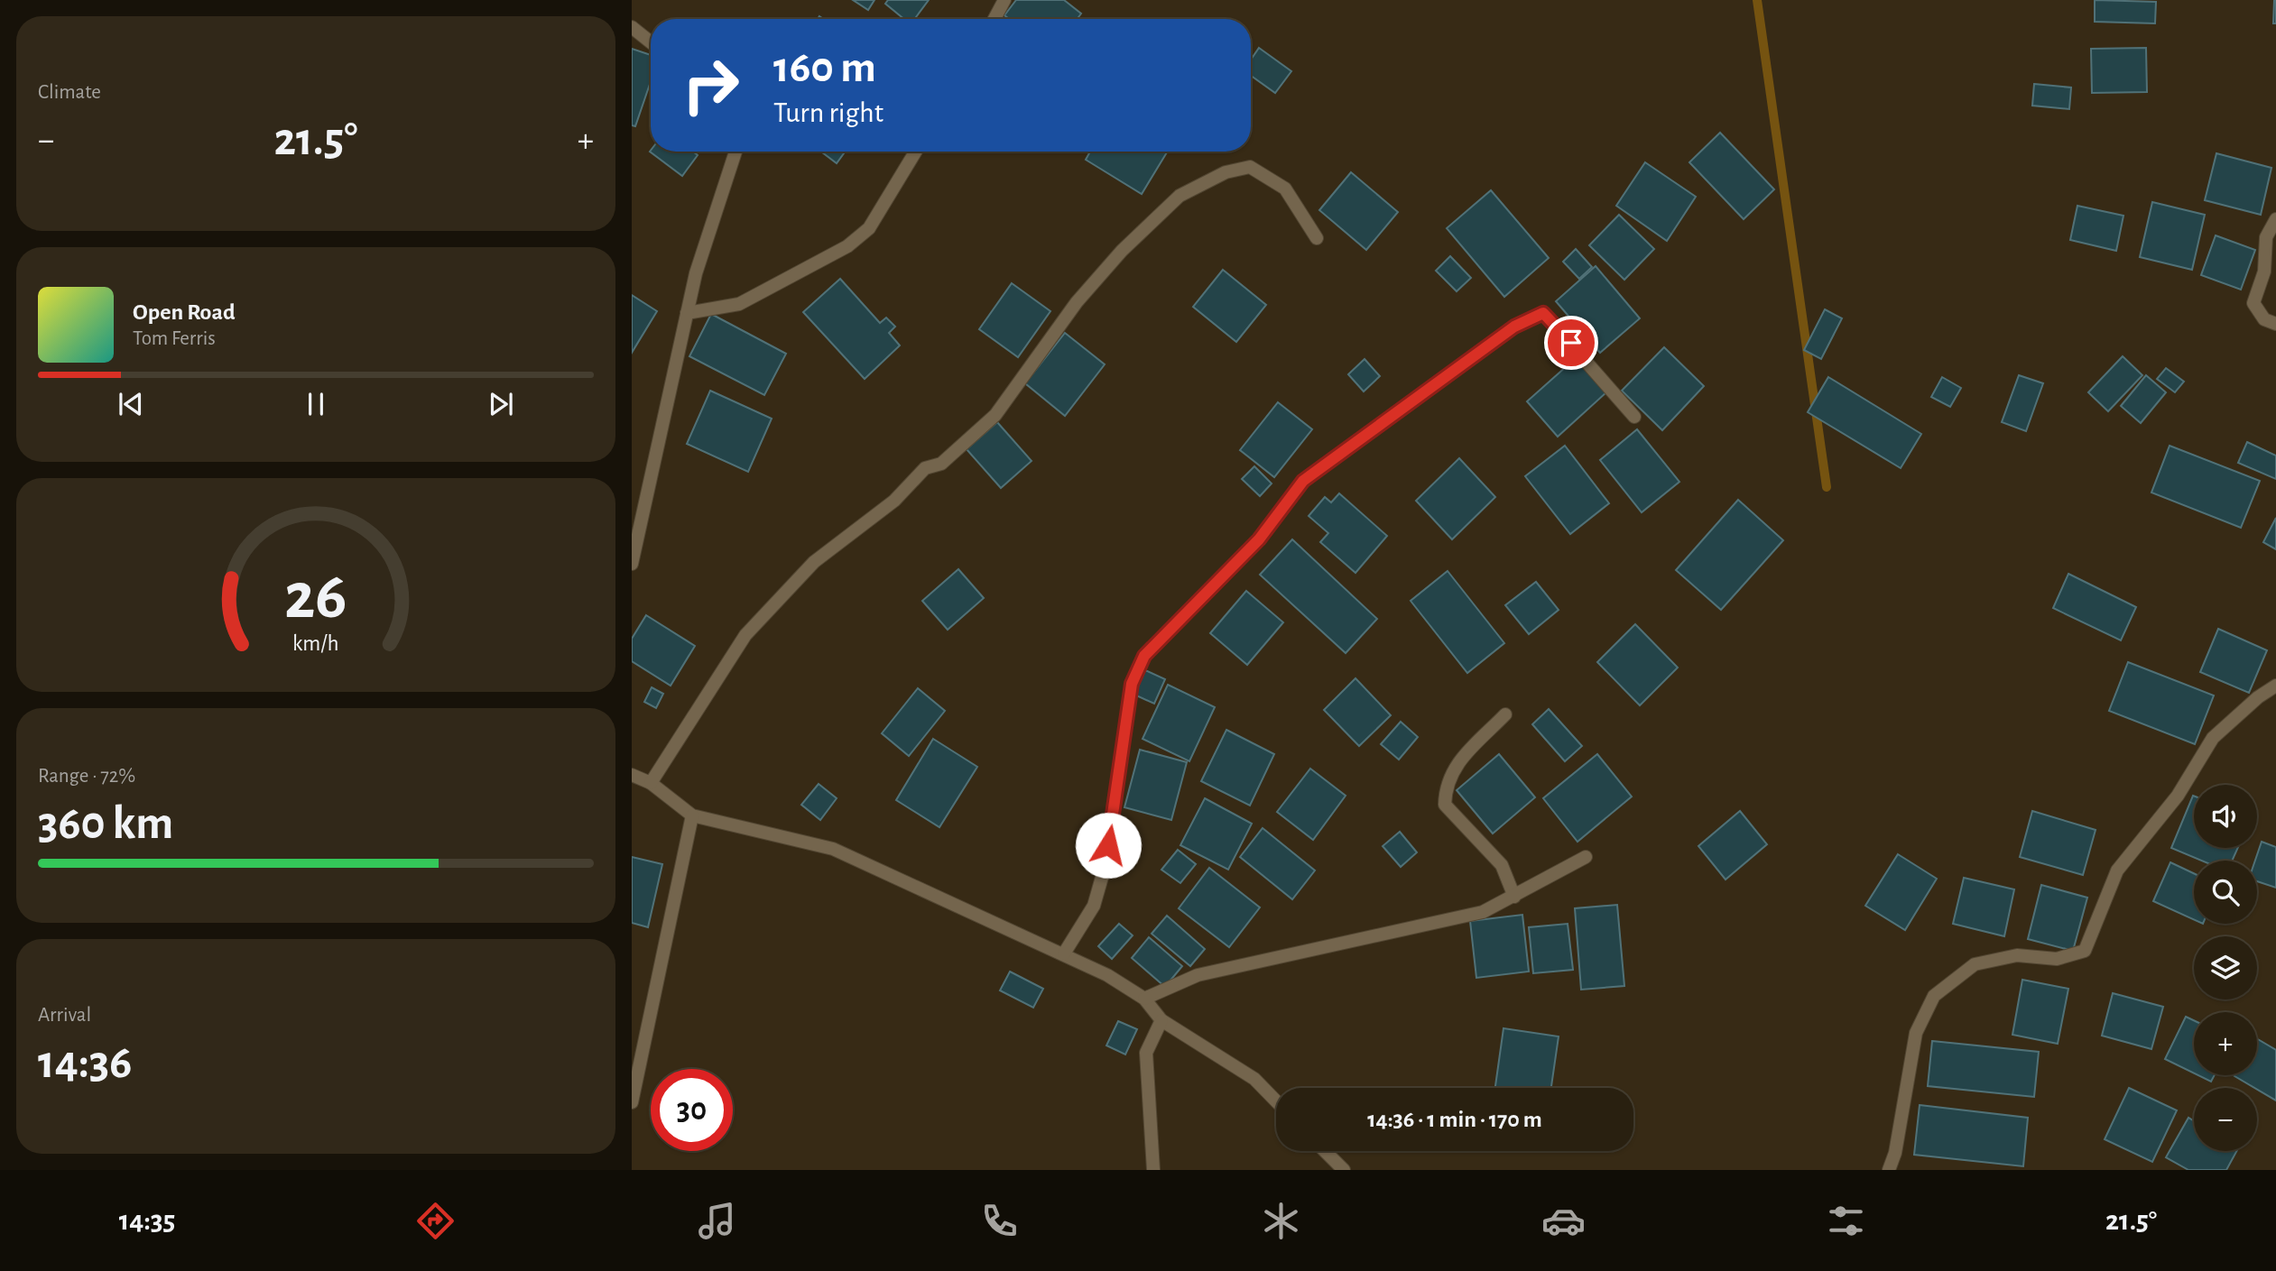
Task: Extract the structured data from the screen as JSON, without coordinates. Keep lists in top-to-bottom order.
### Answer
{
  "page": {
    "tile": [
      "Climate",
      ["Range · 72%", "360 km"],
      ["Arrival", "14:36"]
    ],
    "turn": ["160 m", "Turn right"],
    "heat": ["−", "21.5°", "+"],
    "song": ["Open Road", "Tom Ferris"],
    "map_buttons": ["+", "−"],
    "limit": "30",
    "trip": "14:36 · 1 min · 170 m",
    "tabs": ["14:35", "21.5°"],
    "gauge": ["26", "km/h"]
  }
}
